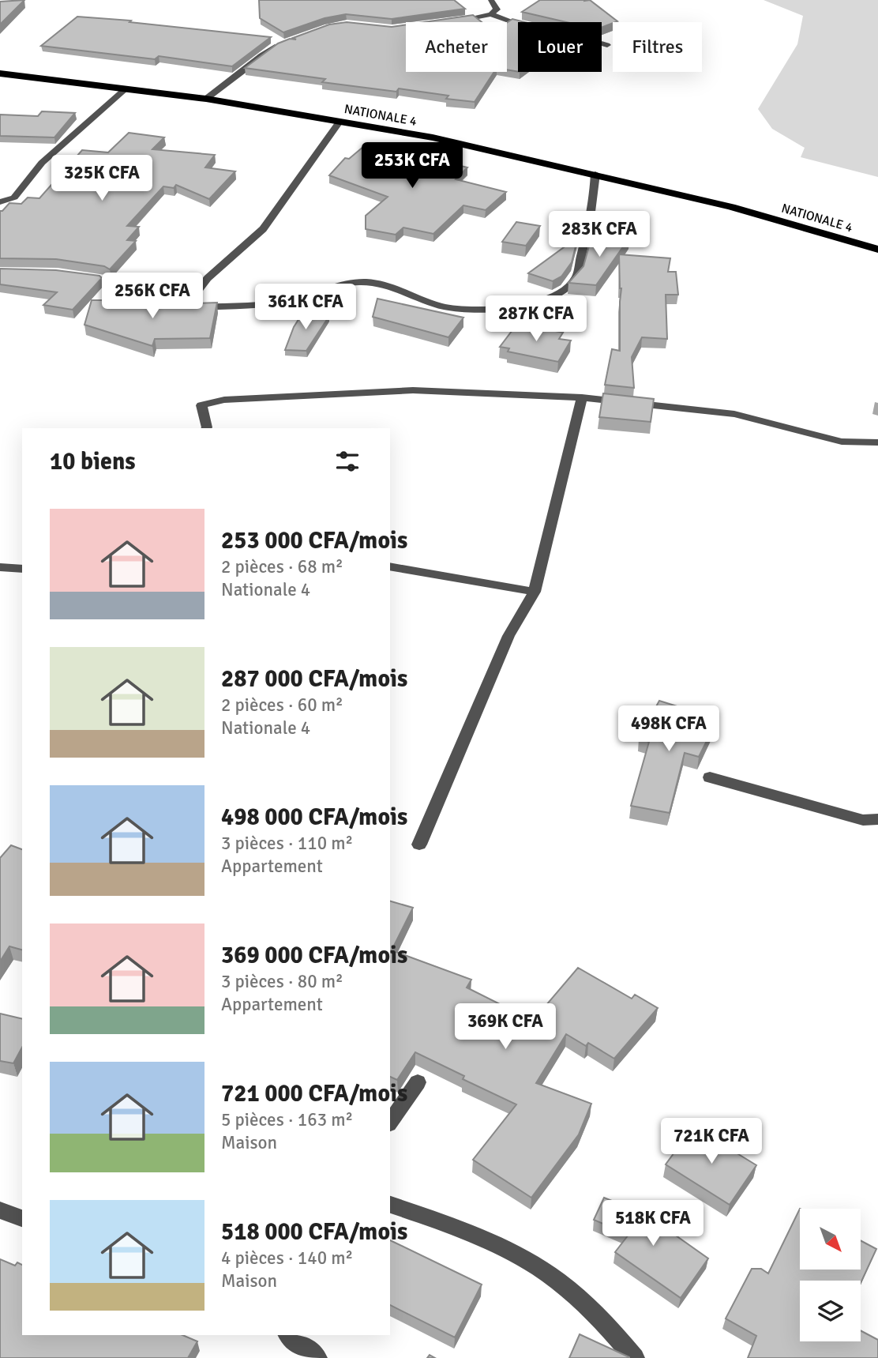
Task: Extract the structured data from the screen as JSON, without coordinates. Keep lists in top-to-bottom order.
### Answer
{
  "streets": {
    "highway": ["NATIONALE 4"]
  },
  "north": "bottom right",
  "page": {
    "chip": ["Acheter", "Louer", "Filtres"],
    "price": [
      "253K CFA",
      "325K CFA",
      "283K CFA",
      "256K CFA",
      "361K CFA",
      "287K CFA",
      "498K CFA",
      "369K CFA",
      "721K CFA",
      "518K CFA"
    ],
    "heading": "10 biens",
    "list": [
      {
        "name": "253 000 CFA/mois",
        "note": "2 pièces · 68 m² · Nationale 4"
      },
      {
        "name": "287 000 CFA/mois",
        "note": "2 pièces · 60 m² · Nationale 4"
      },
      {
        "name": "498 000 CFA/mois",
        "note": "3 pièces · 110 m² · Appartement"
      },
      {
        "name": "369 000 CFA/mois",
        "note": "3 pièces · 80 m² · Appartement"
      },
      {
        "name": "721 000 CFA/mois",
        "note": "5 pièces · 163 m² · Maison"
      },
      {
        "name": "518 000 CFA/mois",
        "note": "4 pièces · 140 m² · Maison"
      }
    ]
  }
}
